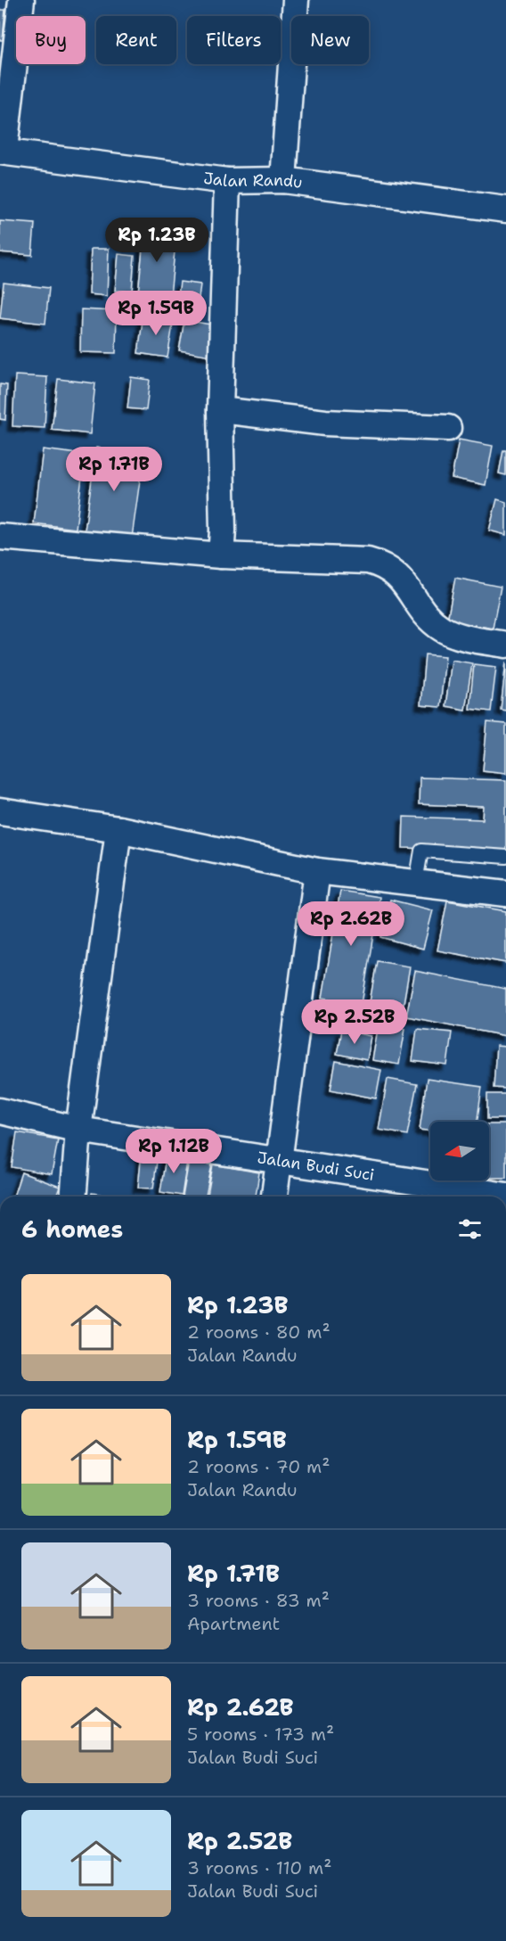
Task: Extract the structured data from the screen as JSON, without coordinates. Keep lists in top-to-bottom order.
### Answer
{
  "streets": {
    "street": ["Jalan Randu", "Jalan Budi Suci"]
  },
  "north": "left",
  "page": {
    "chip": [
      "Buy",
      "Rent",
      "Filters",
      "New"
    ],
    "price": [
      "Rp 1.23B",
      "Rp 1.59B",
      "Rp 1.71B",
      "Rp 2.62B",
      "Rp 2.52B",
      "Rp 1.12B"
    ],
    "heading": "6 homes",
    "list": [
      {
        "name": "Rp 1.23B",
        "note": "2 rooms · 80 m² · Jalan Randu"
      },
      {
        "name": "Rp 1.59B",
        "note": "2 rooms · 70 m² · Jalan Randu"
      },
      {
        "name": "Rp 1.71B",
        "note": "3 rooms · 83 m² · Apartment"
      },
      {
        "name": "Rp 2.62B",
        "note": "5 rooms · 173 m² · Jalan Budi Suci"
      },
      {
        "name": "Rp 2.52B",
        "note": "3 rooms · 110 m² · Jalan Budi Suci"
      }
    ]
  }
}
